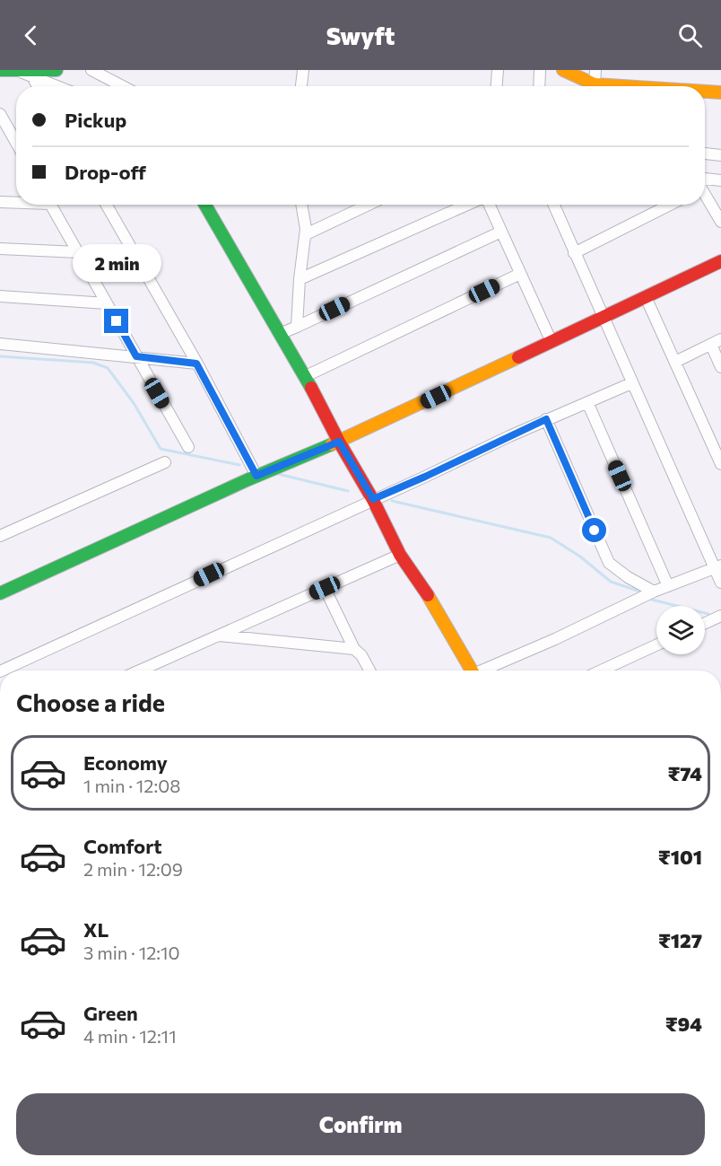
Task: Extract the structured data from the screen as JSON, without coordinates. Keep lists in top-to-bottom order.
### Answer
{
  "page": {
    "header": "Swyft",
    "banner": ["Pickup", "Drop-off"],
    "bubble": "2 min",
    "heading": "Choose a ride",
    "list": [
      {
        "name": "Economy",
        "note": "1 min · 12:08",
        "value": "₹74"
      },
      {
        "name": "Comfort",
        "note": "2 min · 12:09",
        "value": "₹101"
      },
      {
        "name": "XL",
        "note": "3 min · 12:10",
        "value": "₹127"
      },
      {
        "name": "Green",
        "note": "4 min · 12:11",
        "value": "₹94"
      }
    ],
    "buttons": "Confirm"
  }
}
